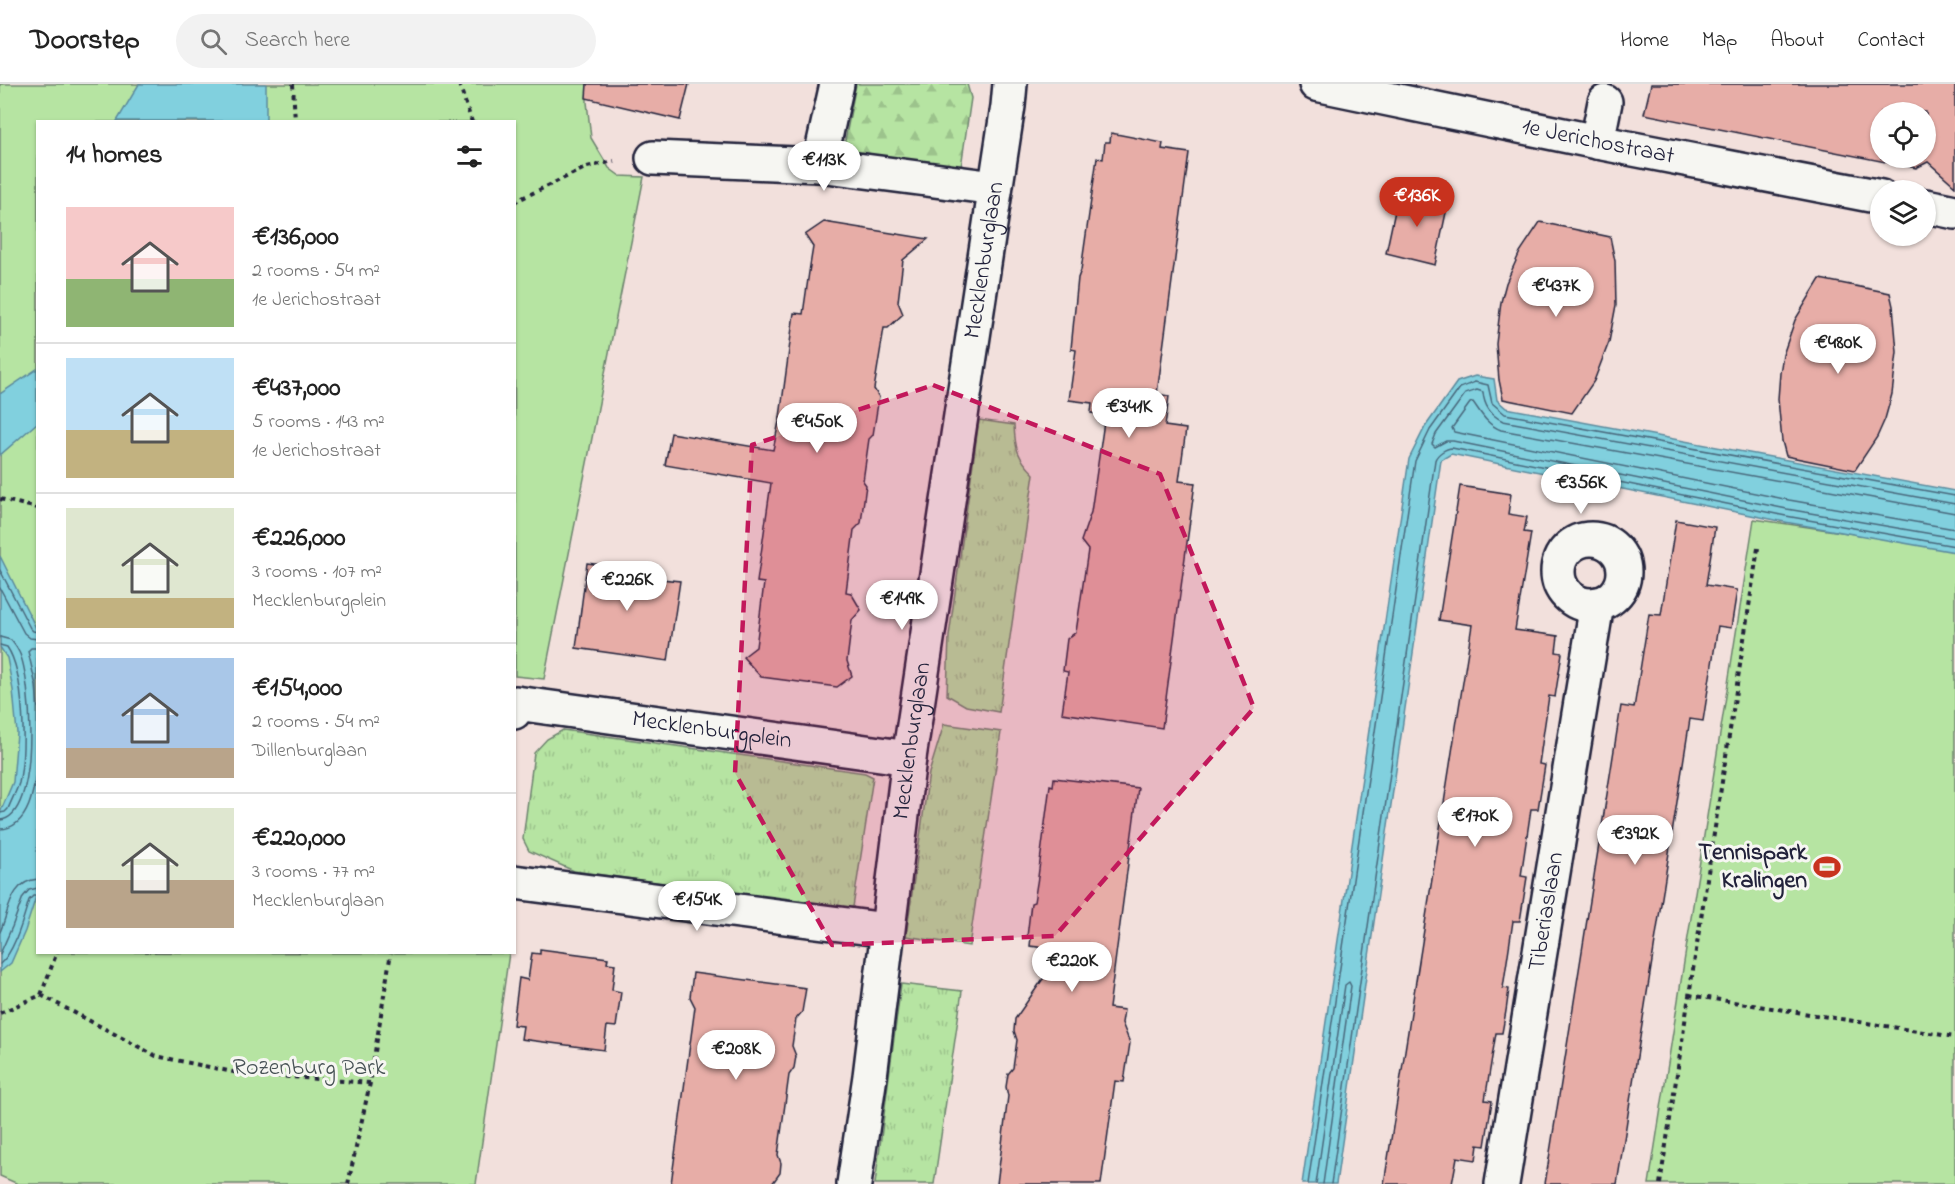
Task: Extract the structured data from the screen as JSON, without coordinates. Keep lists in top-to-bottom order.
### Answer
{
  "streets": {
    "street": [
      "1e Jerichostraat",
      "Mecklenburglaan",
      "Mecklenburgplein",
      "Tiberiaslaan"
    ]
  },
  "crossings": [
    ["Mecklenburglaan", "Mecklenburgplein"]
  ],
  "parks": ["Rozenburg Park"],
  "places": {
    "sports": ["Tennispark Kralingen"]
  },
  "page": {
    "header": "Doorstep",
    "search": "Search here",
    "nav": [
      "Home",
      "Map",
      "About",
      "Contact"
    ],
    "heading": "14 homes",
    "price": [
      "€113K",
      "€136K",
      "€437K",
      "€480K",
      "€341K",
      "€450K",
      "€356K",
      "€226K",
      "€149K",
      "€170K",
      "€392K",
      "€154K",
      "€220K",
      "€208K"
    ],
    "list": [
      {
        "name": "€136,000",
        "note": "2 rooms · 54 m² · 1e Jerichostraat"
      },
      {
        "name": "€437,000",
        "note": "5 rooms · 143 m² · 1e Jerichostraat"
      },
      {
        "name": "€226,000",
        "note": "3 rooms · 107 m² · Mecklenburgplein"
      },
      {
        "name": "€154,000",
        "note": "2 rooms · 54 m² · Dillenburglaan"
      },
      {
        "name": "€220,000",
        "note": "3 rooms · 77 m² · Mecklenburglaan"
      }
    ]
  }
}
